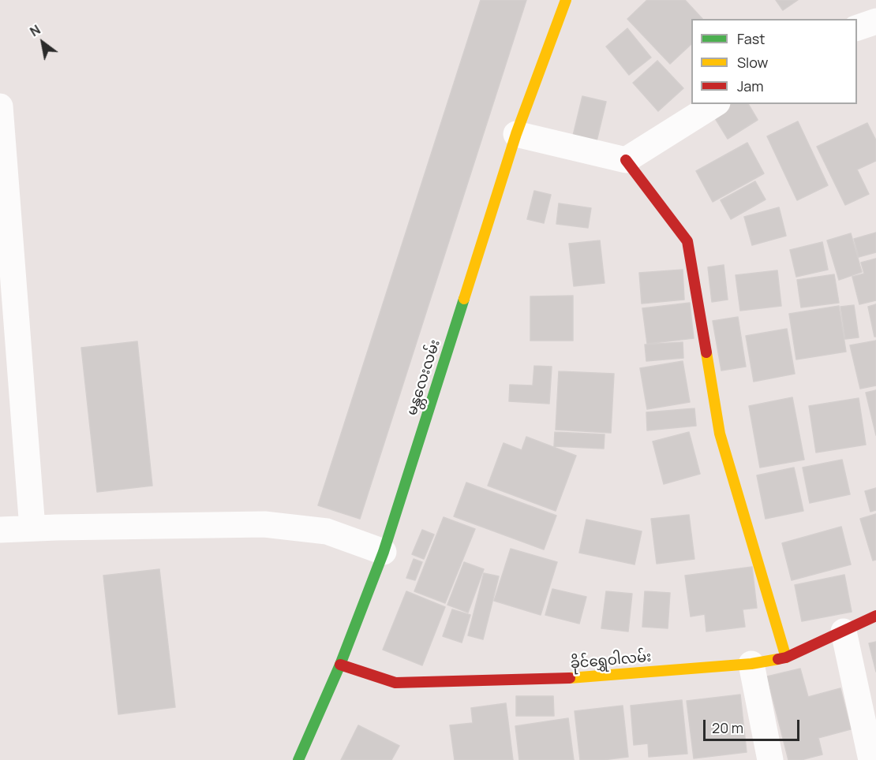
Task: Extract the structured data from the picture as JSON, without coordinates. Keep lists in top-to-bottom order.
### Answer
{
  "streets": {
    "street": ["မန္တလေးလမ်း", "ခိုင်ရွှေဝါလမ်း"]
  },
  "crossings": [
    ["မန္တလေးလမ်း", "ခိုင်ရွှေဝါလမ်း"]
  ],
  "legend": ["Fast", "Slow", "Jam"],
  "scale_bar": "20 m",
  "north": "top left"
}
